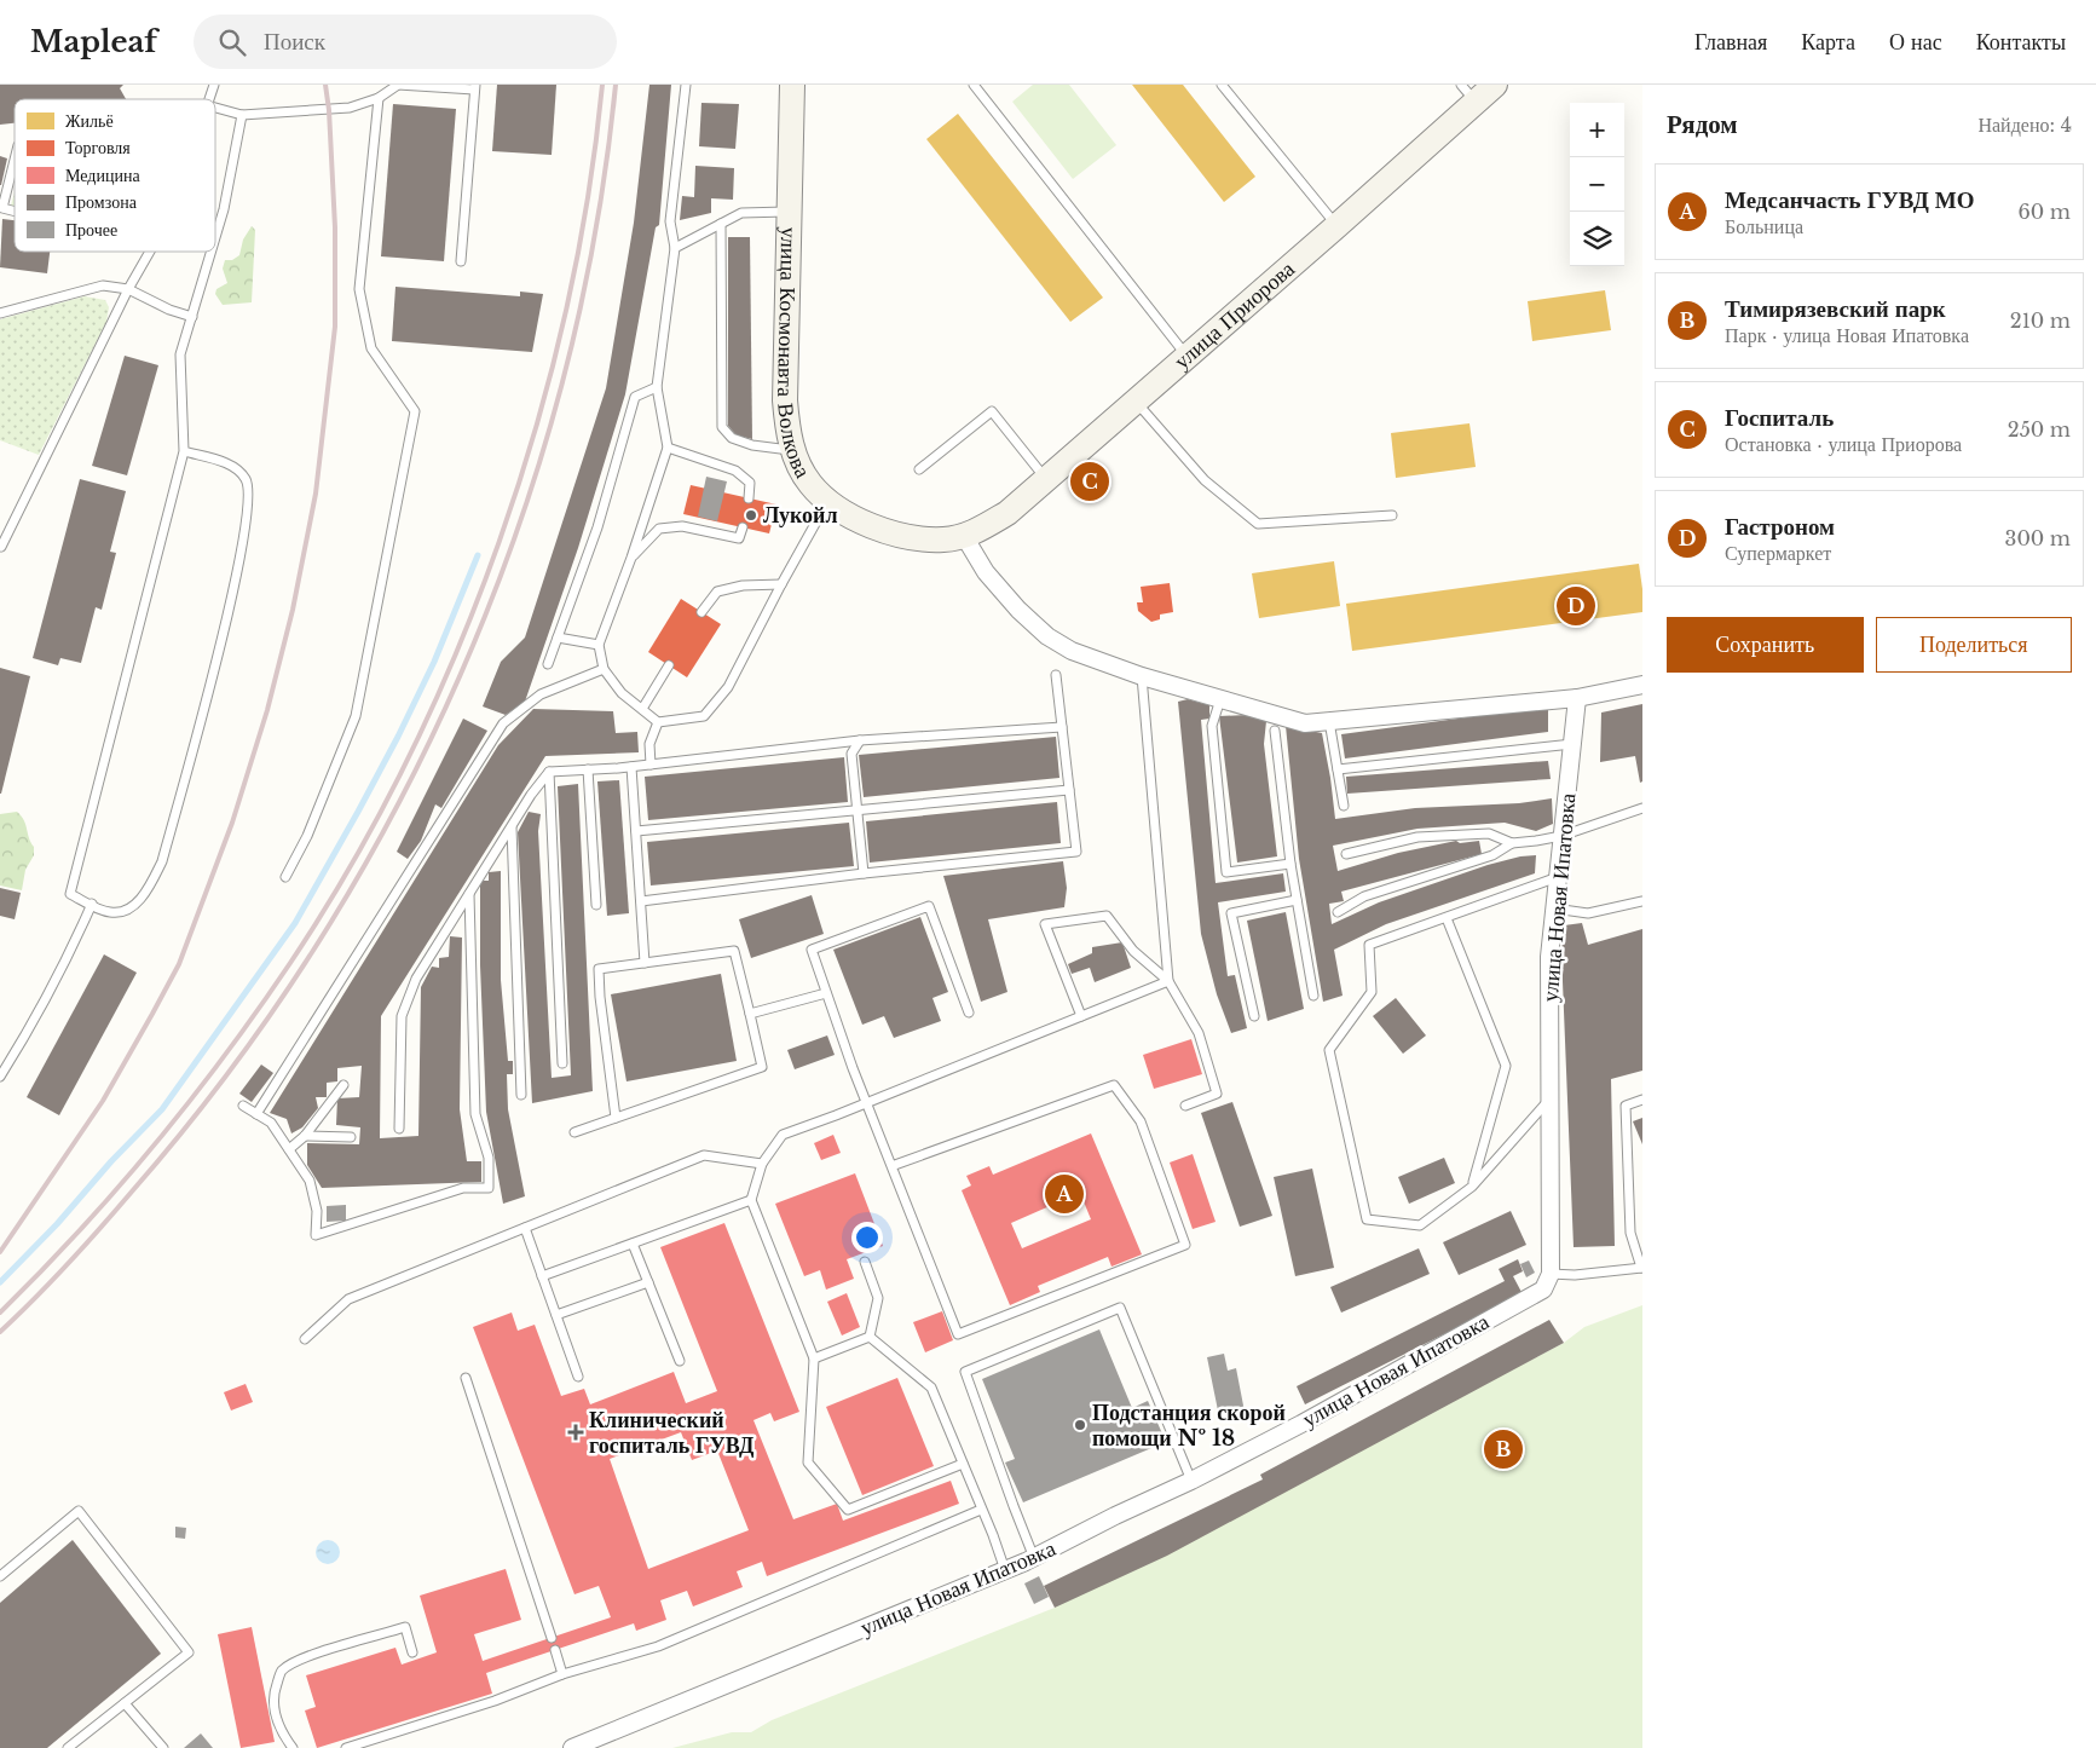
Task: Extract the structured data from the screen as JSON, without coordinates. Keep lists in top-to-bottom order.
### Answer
{
  "streets": {
    "street": ["улица Приорова", "улица Космонавта Волкова", "улица Новая Ипатовка"]
  },
  "crossings": [
    ["улица Приорова", "улица Космонавта Волкова"]
  ],
  "places": {
    "other": ["Лукойл", "Подстанция скорой помощи № 18"],
    "health": ["Клинический госпиталь ГУВД"]
  },
  "legend": [
    "Жильё",
    "Торговля",
    "Медицина",
    "Промзона",
    "Прочее"
  ],
  "page": {
    "header": "Mapleaf",
    "search": "Поиск",
    "nav": [
      "Главная",
      "Карта",
      "О нас",
      "Контакты"
    ],
    "heading": ["Рядом", "Найдено: 4"],
    "map_buttons": ["+", "−"],
    "list": [
      {
        "mark": "A",
        "name": "Медсанчасть ГУВД МО",
        "note": "Больница",
        "value": "60 m"
      },
      {
        "mark": "B",
        "name": "Тимирязевский парк",
        "note": "Парк · улица Новая Ипатовка",
        "value": "210 m"
      },
      {
        "mark": "C",
        "name": "Госпиталь",
        "note": "Остановка · улица Приорова",
        "value": "250 m"
      },
      {
        "mark": "D",
        "name": "Гастроном",
        "note": "Супермаркет",
        "value": "300 m"
      }
    ],
    "pins": [
      "C",
      "D",
      "A",
      "B"
    ],
    "buttons": ["Сохранить", "Поделиться"]
  }
}
